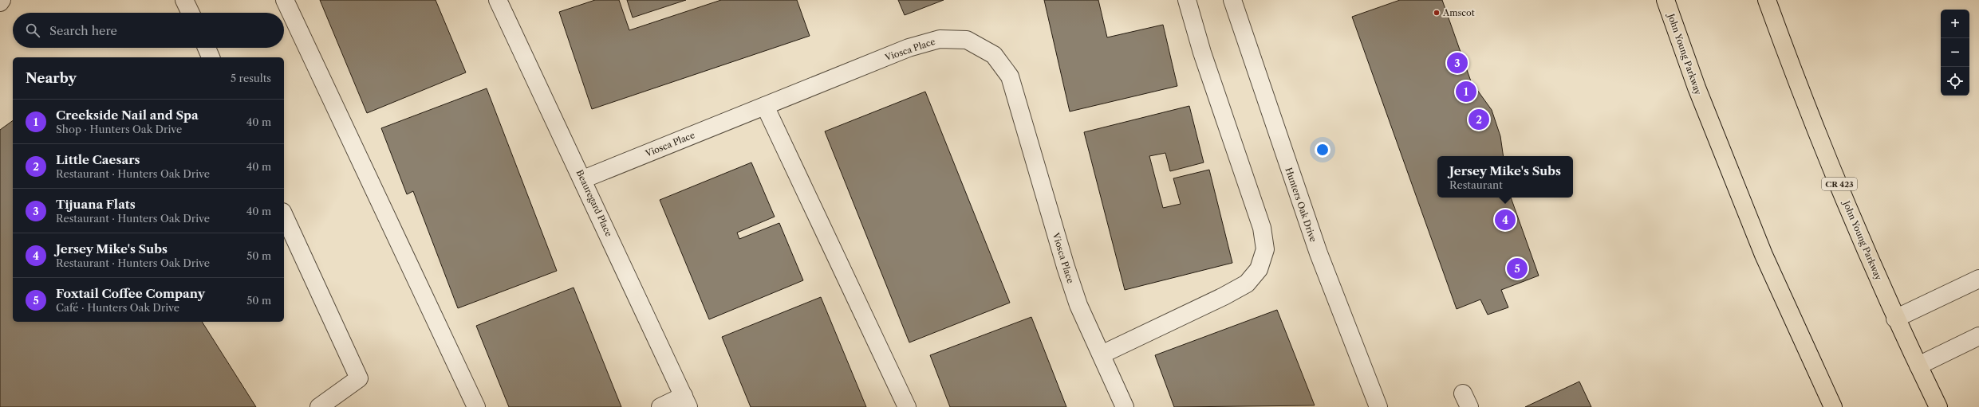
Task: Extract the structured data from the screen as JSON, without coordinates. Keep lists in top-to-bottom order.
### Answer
{
  "streets": {
    "highway": ["John Young Parkway", "CR 423"],
    "street": ["Viosca Place", "Beauregard Place", "Hunters Oak Drive"]
  },
  "crossings": [
    ["Viosca Place", "Beauregard Place"]
  ],
  "places": ["Amscot"],
  "page": {
    "map_buttons": ["+", "−"],
    "search": "Search here",
    "pins": [
      "3",
      "1",
      "2",
      "4",
      "5"
    ],
    "heading": ["Nearby", "5 results"],
    "list": [
      {
        "mark": "1",
        "name": "Creekside Nail and Spa",
        "note": "Shop · Hunters Oak Drive",
        "value": "40 m"
      },
      {
        "mark": "2",
        "name": "Little Caesars",
        "note": "Restaurant · Hunters Oak Drive",
        "value": "40 m"
      },
      {
        "mark": "3",
        "name": "Tijuana Flats",
        "note": "Restaurant · Hunters Oak Drive",
        "value": "40 m"
      },
      {
        "mark": "4",
        "name": "Jersey Mike's Subs",
        "note": "Restaurant · Hunters Oak Drive",
        "value": "50 m"
      },
      {
        "mark": "5",
        "name": "Foxtail Coffee Company",
        "note": "Café · Hunters Oak Drive",
        "value": "50 m"
      }
    ],
    "popup": ["Jersey Mike's Subs", "Restaurant"]
  }
}
